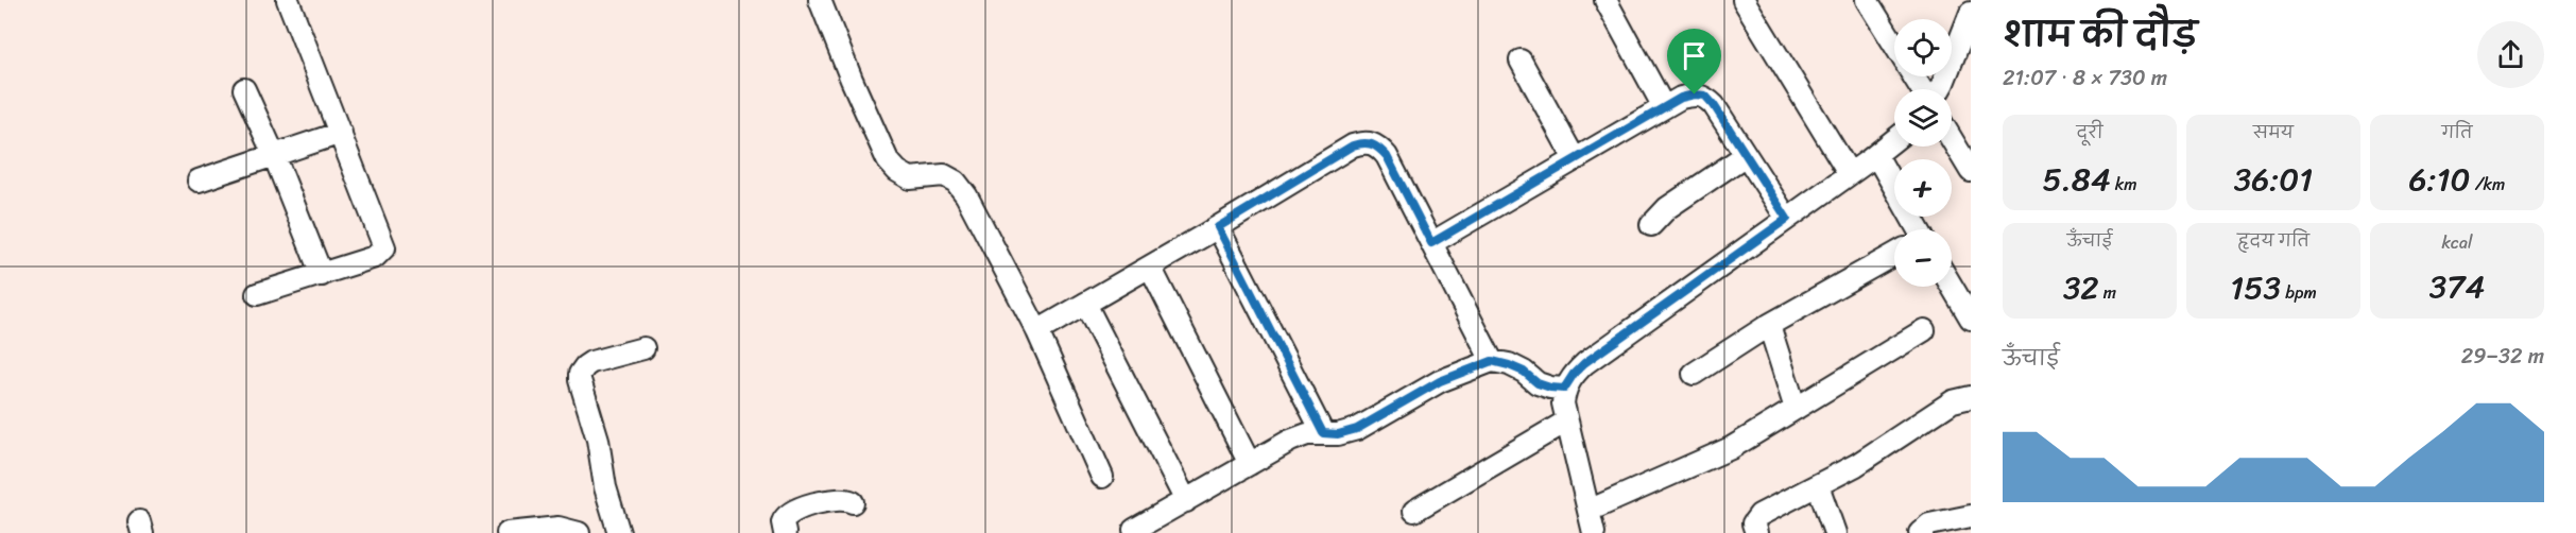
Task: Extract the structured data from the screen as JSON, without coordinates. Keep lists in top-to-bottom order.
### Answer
{
  "page": {
    "heading": ["शाम की दौड़", "21:07 · 8 × 730 m"],
    "map_buttons": ["+", "−"],
    "stats": [
      ["दूरी", "5.84 km"],
      ["समय", "36:01"],
      ["गति", "6:10 /km"],
      ["ऊँचाई", "32 m"],
      ["हृदय गति", "153 bpm"],
      ["kcal", "374"]
    ],
    "chart": ["ऊँचाई", "29–32 m"]
  }
}
